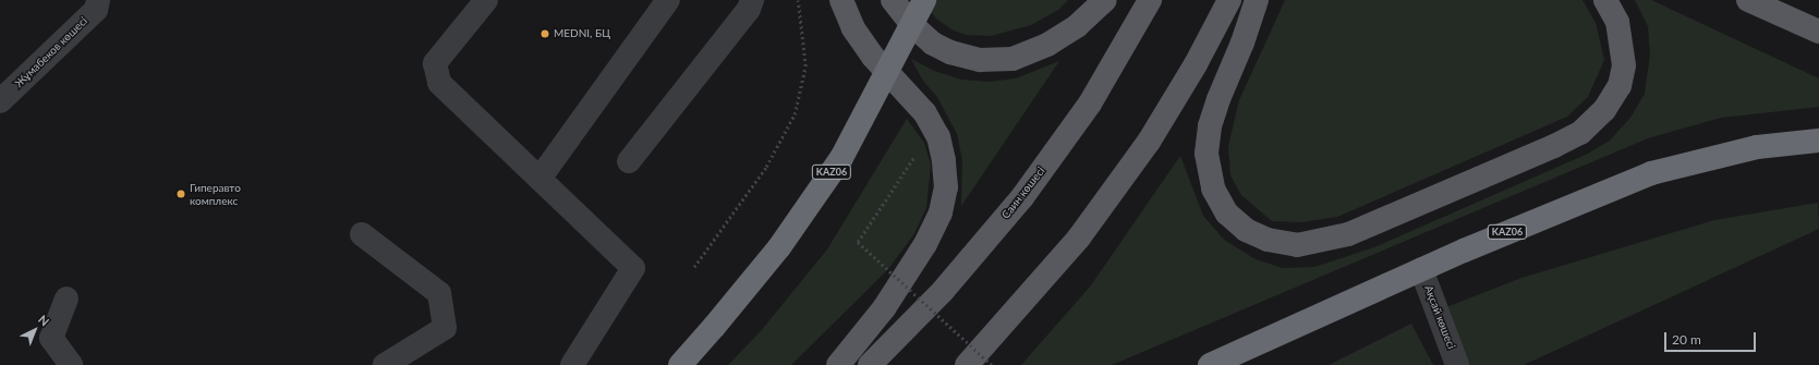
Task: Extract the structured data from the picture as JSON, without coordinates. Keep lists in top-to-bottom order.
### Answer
{
  "streets": {
    "highway": ["KАZ06"],
    "main road": ["Саин көшесі"],
    "street": ["Жұмабеков көшесі", "Ақсай көшесі"]
  },
  "crossings": [
    ["KАZ06", "Ақсай көшесі"]
  ],
  "places": ["MEDNI, БЦ", "Гиперавто комплекс"],
  "scale_bar": "20 m",
  "north": "top right"
}
